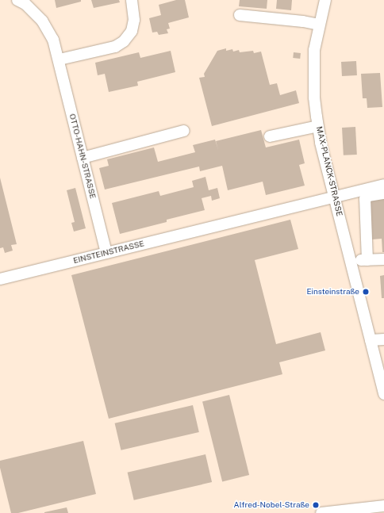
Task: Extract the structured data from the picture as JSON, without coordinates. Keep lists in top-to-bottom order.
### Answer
{
  "streets": {
    "street": ["OTTO-HAHN-STRASSE", "MAX-PLANCK-STRASSE", "EINSTEINSTRASSE"]
  },
  "crossings": [
    ["OTTO-HAHN-STRASSE", "EINSTEINSTRASSE"],
    ["MAX-PLANCK-STRASSE", "EINSTEINSTRASSE"]
  ],
  "places": ["Einsteinstraße", "Alfred-Nobel-Straße"]
}
